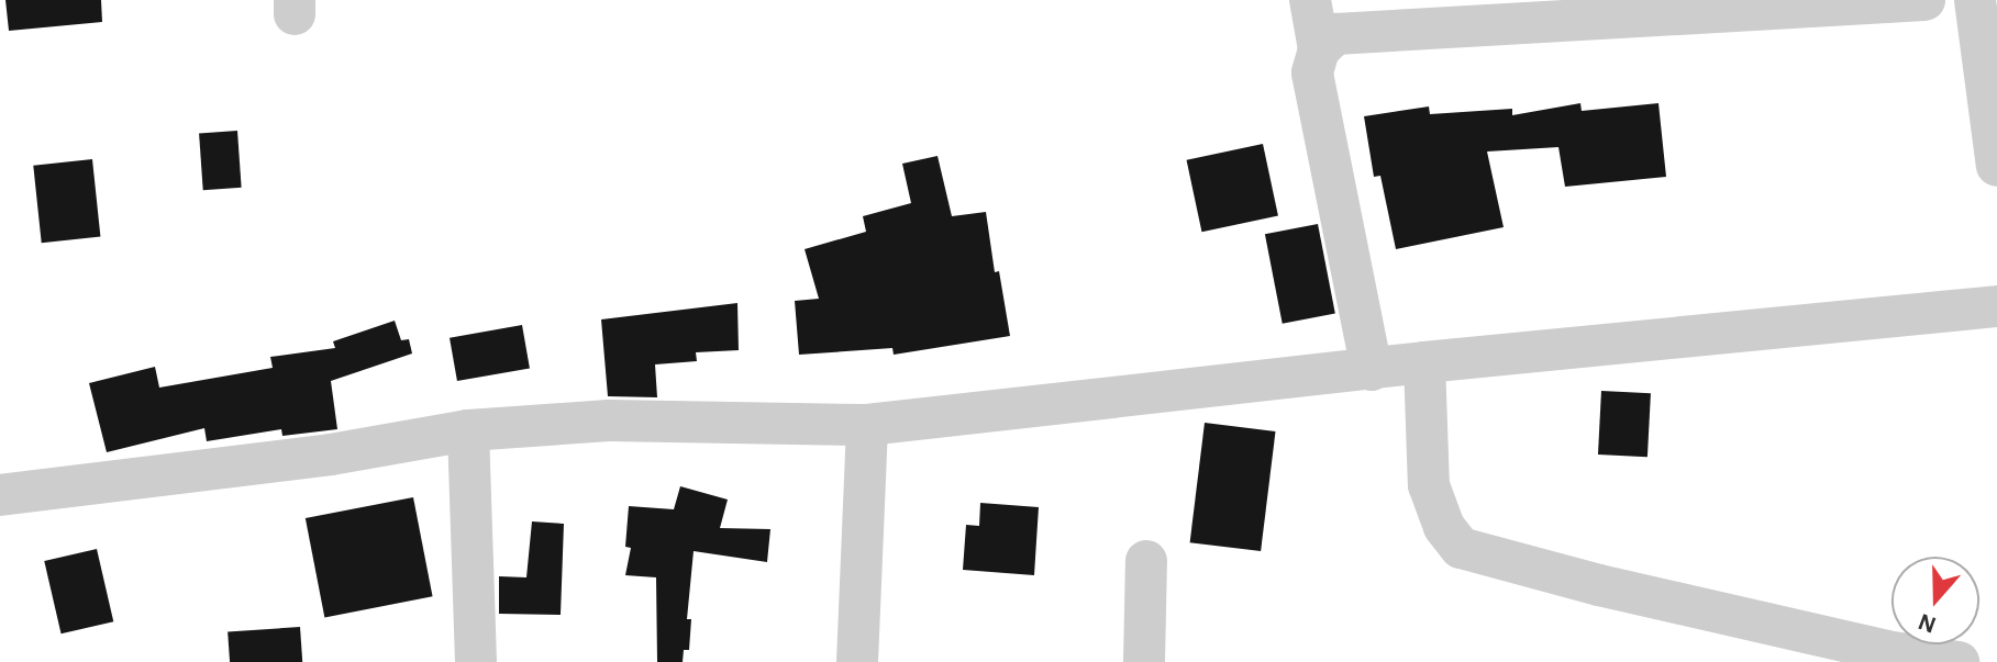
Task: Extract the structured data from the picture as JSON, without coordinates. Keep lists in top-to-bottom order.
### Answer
{
  "north": "bottom"
}
